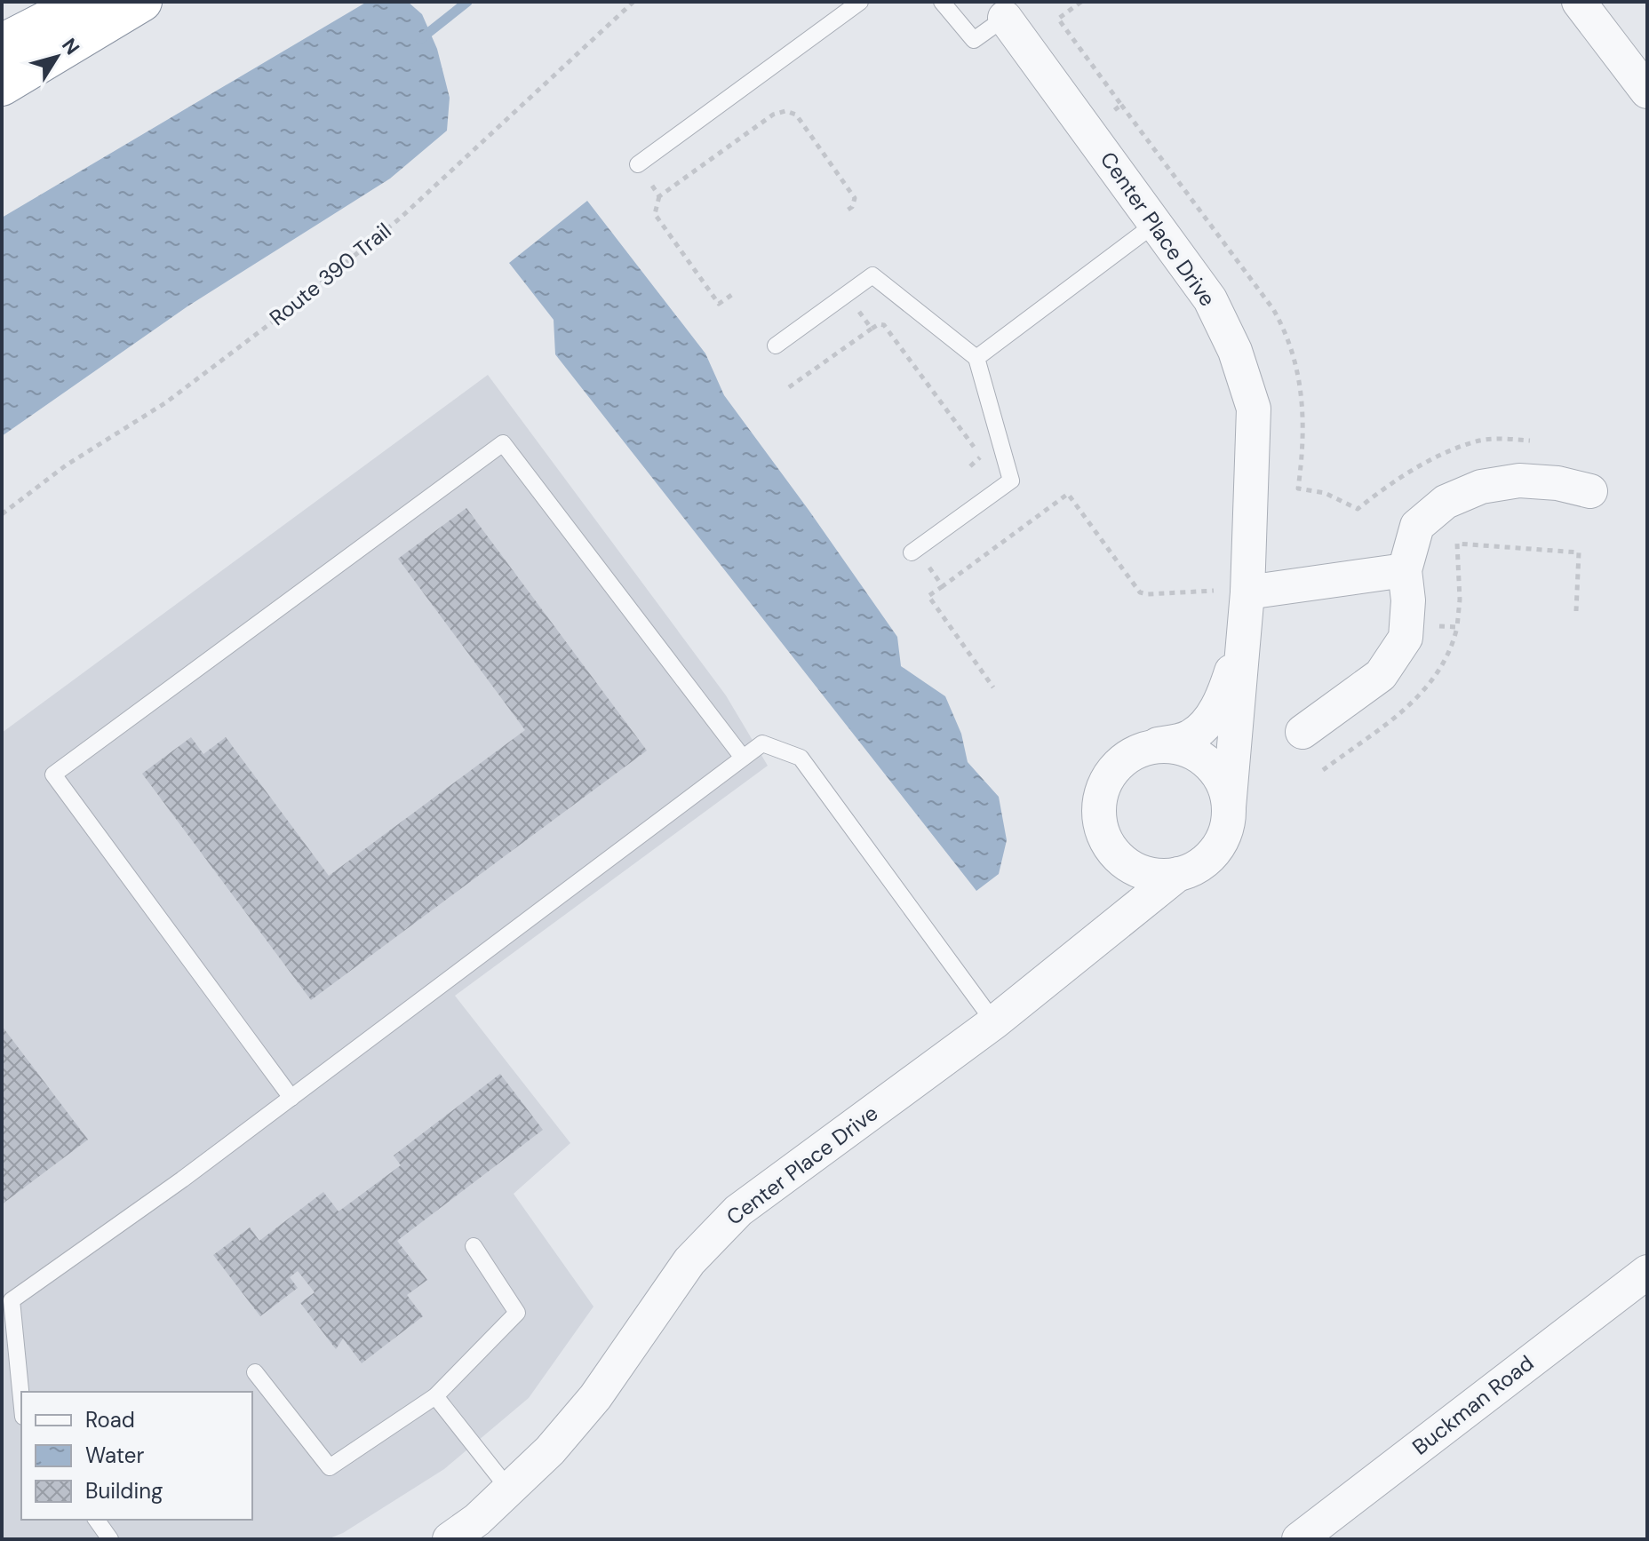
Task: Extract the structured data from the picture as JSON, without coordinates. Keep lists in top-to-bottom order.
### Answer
{
  "streets": {
    "street": ["Center Place Drive", "Buckman Road"],
    "path": ["Route 390 Trail"]
  },
  "legend": ["Road", "Water", "Building"],
  "north": "top right"
}
